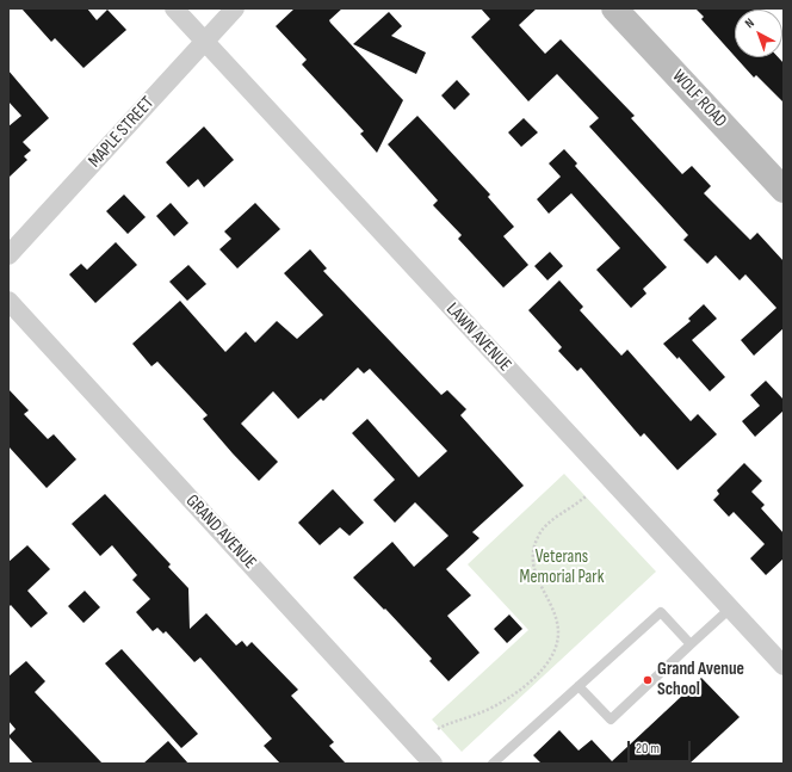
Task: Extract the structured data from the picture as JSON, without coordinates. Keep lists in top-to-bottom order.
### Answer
{
  "streets": {
    "main road": ["WOLF ROAD"],
    "street": ["MAPLE STREET", "LAWN AVENUE", "GRAND AVENUE"]
  },
  "crossings": [
    ["MAPLE STREET", "LAWN AVENUE"]
  ],
  "parks": ["Veterans Memorial Park"],
  "places": ["Grand Avenue School"],
  "scale_bar": "20 m",
  "north": "top left"
}
